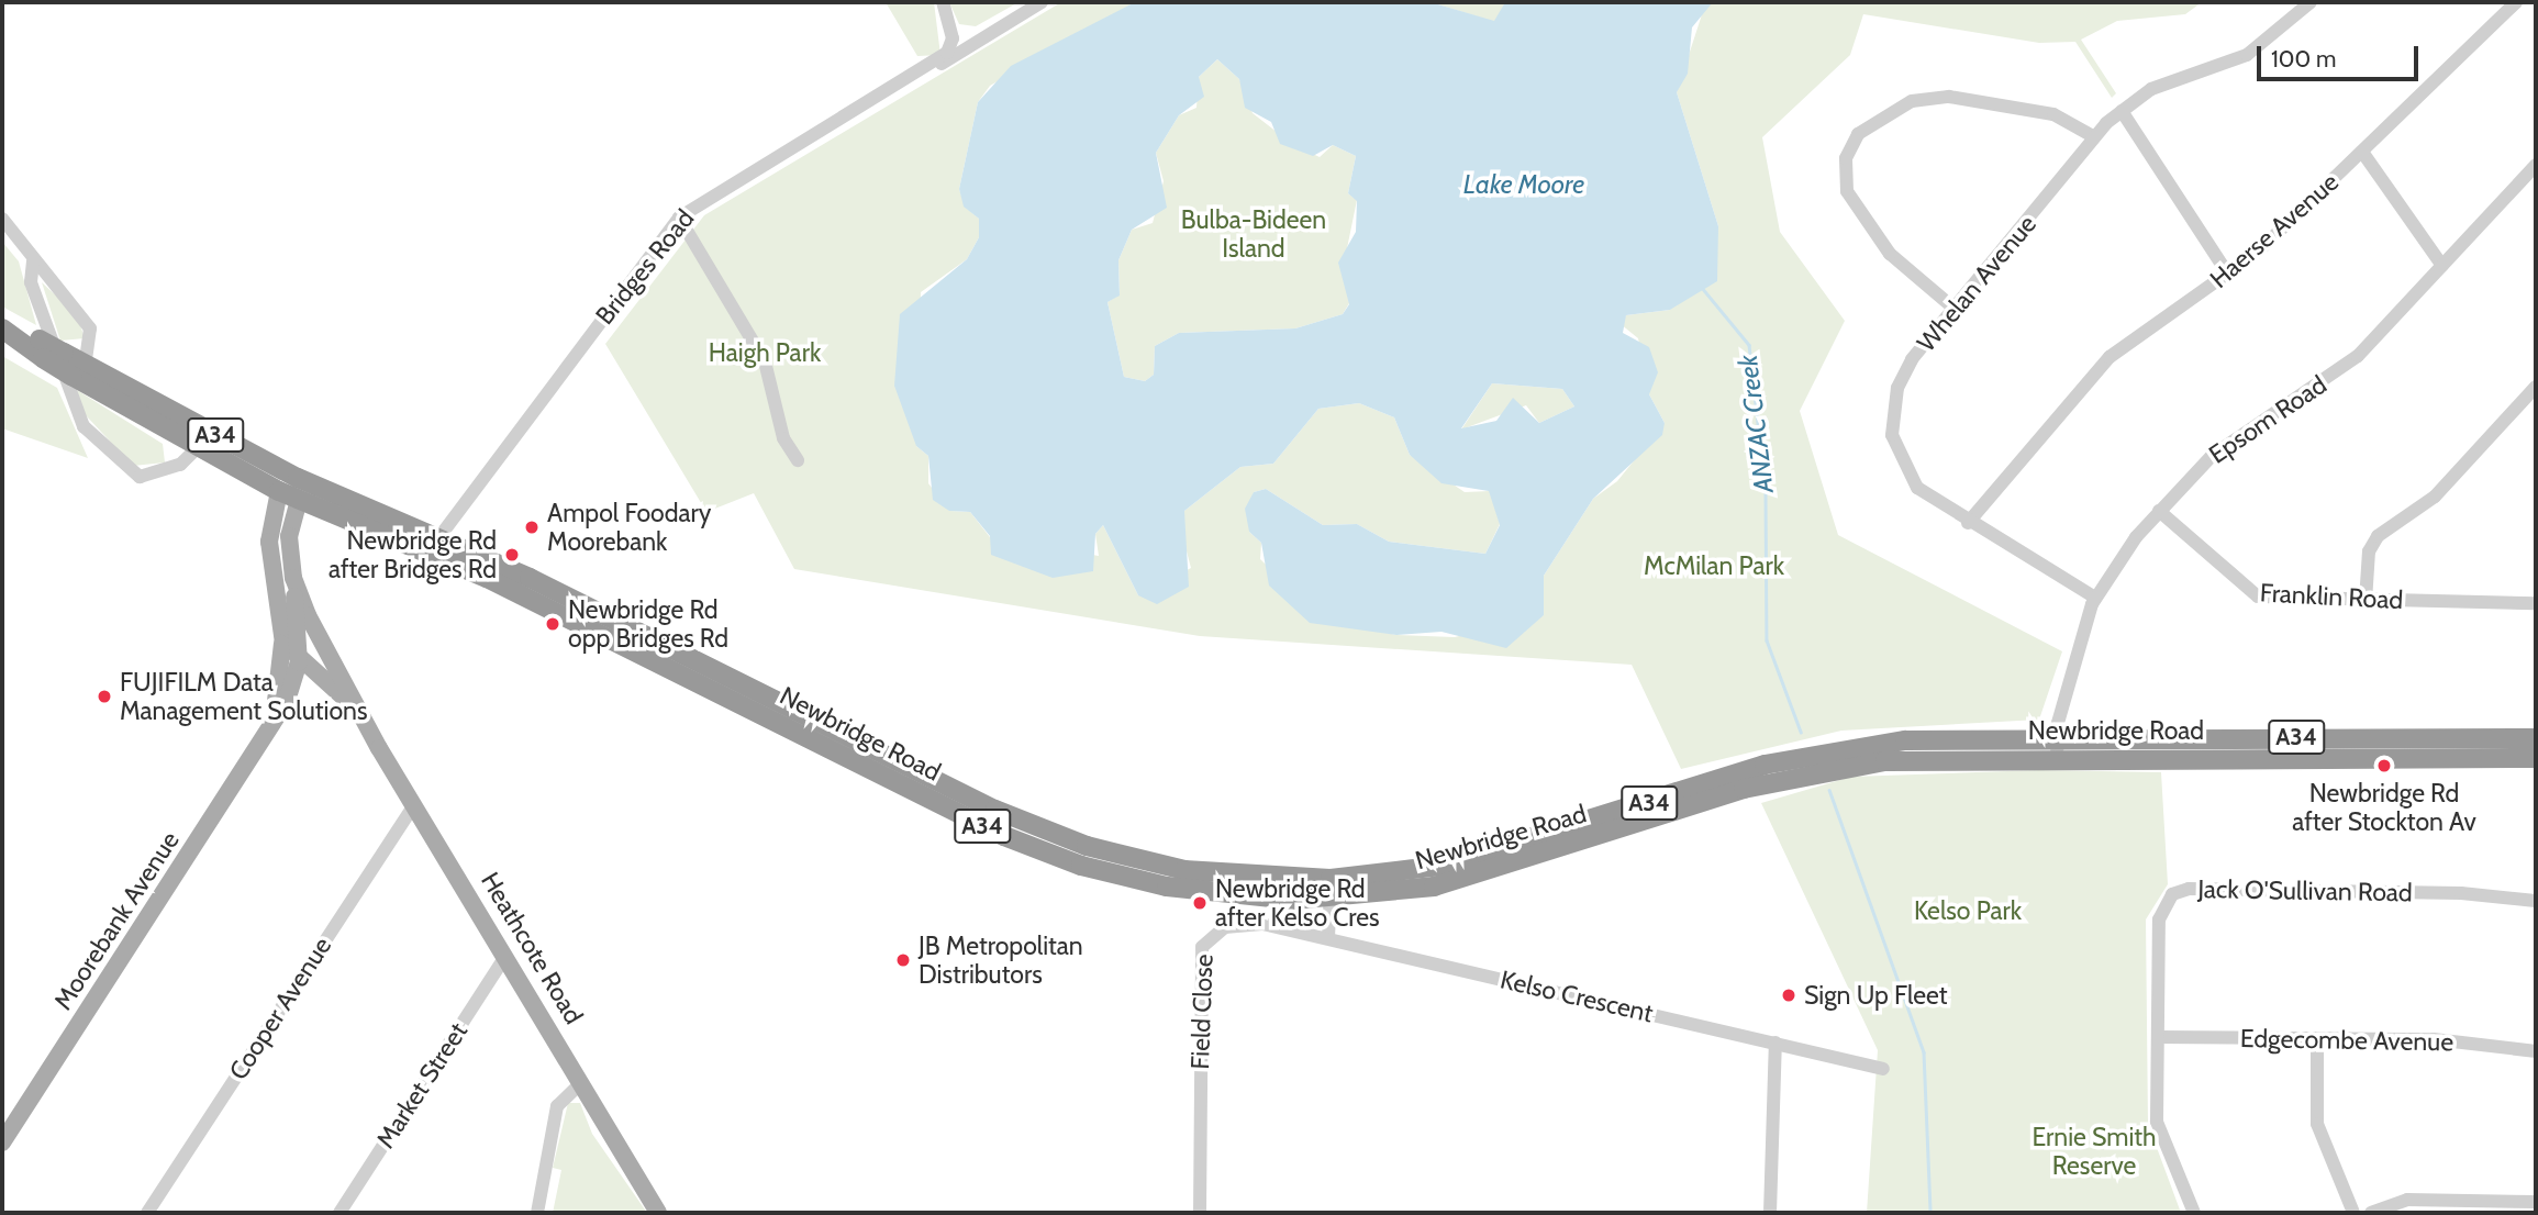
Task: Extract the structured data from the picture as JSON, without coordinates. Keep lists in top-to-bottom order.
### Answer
{
  "streets": {
    "highway": ["A34", "Newbridge Road"],
    "main road": ["Moorebank Avenue", "Heathcote Road"],
    "street": [
      "Haerse Avenue",
      "Bridges Road",
      "Whelan Avenue",
      "Epsom Road",
      "Franklin Road",
      "Jack O'Sullivan Road",
      "Kelso Crescent",
      "Cooper Avenue",
      "Field Close",
      "Edgecombe Avenue",
      "Market Street"
    ]
  },
  "crossings": [
    ["Haerse Avenue", "Whelan Avenue"],
    ["Bridges Road", "Newbridge Road"],
    ["Whelan Avenue", "Epsom Road"],
    ["Epsom Road", "Franklin Road"],
    ["Epsom Road", "Newbridge Road"],
    ["Newbridge Road", "Heathcote Road"],
    ["Jack O'Sullivan Road", "Edgecombe Avenue"],
    ["Moorebank Avenue", "Heathcote Road"],
    ["Heathcote Road", "Cooper Avenue"],
    ["Heathcote Road", "Market Street"],
    ["Kelso Crescent", "Field Close"]
  ],
  "water": ["Lake Moore", "ANZAC Creek"],
  "parks": [
    "Bulba-Bideen Island",
    "Haigh Park",
    "McMilan Park",
    "Kelso Park",
    "Ernie Smith Reserve"
  ],
  "places": [
    "Ampol Foodary Moorebank",
    "Newbridge Rd after Bridges Rd",
    "Newbridge Rd opp Bridges Rd",
    "FUJIFILM Data Management Solutions",
    "Newbridge Rd after Stockton Av",
    "Newbridge Rd after Kelso Cres",
    "JB Metropolitan Distributors",
    "Sign Up Fleet"
  ],
  "scale_bar": "100 m"
}
